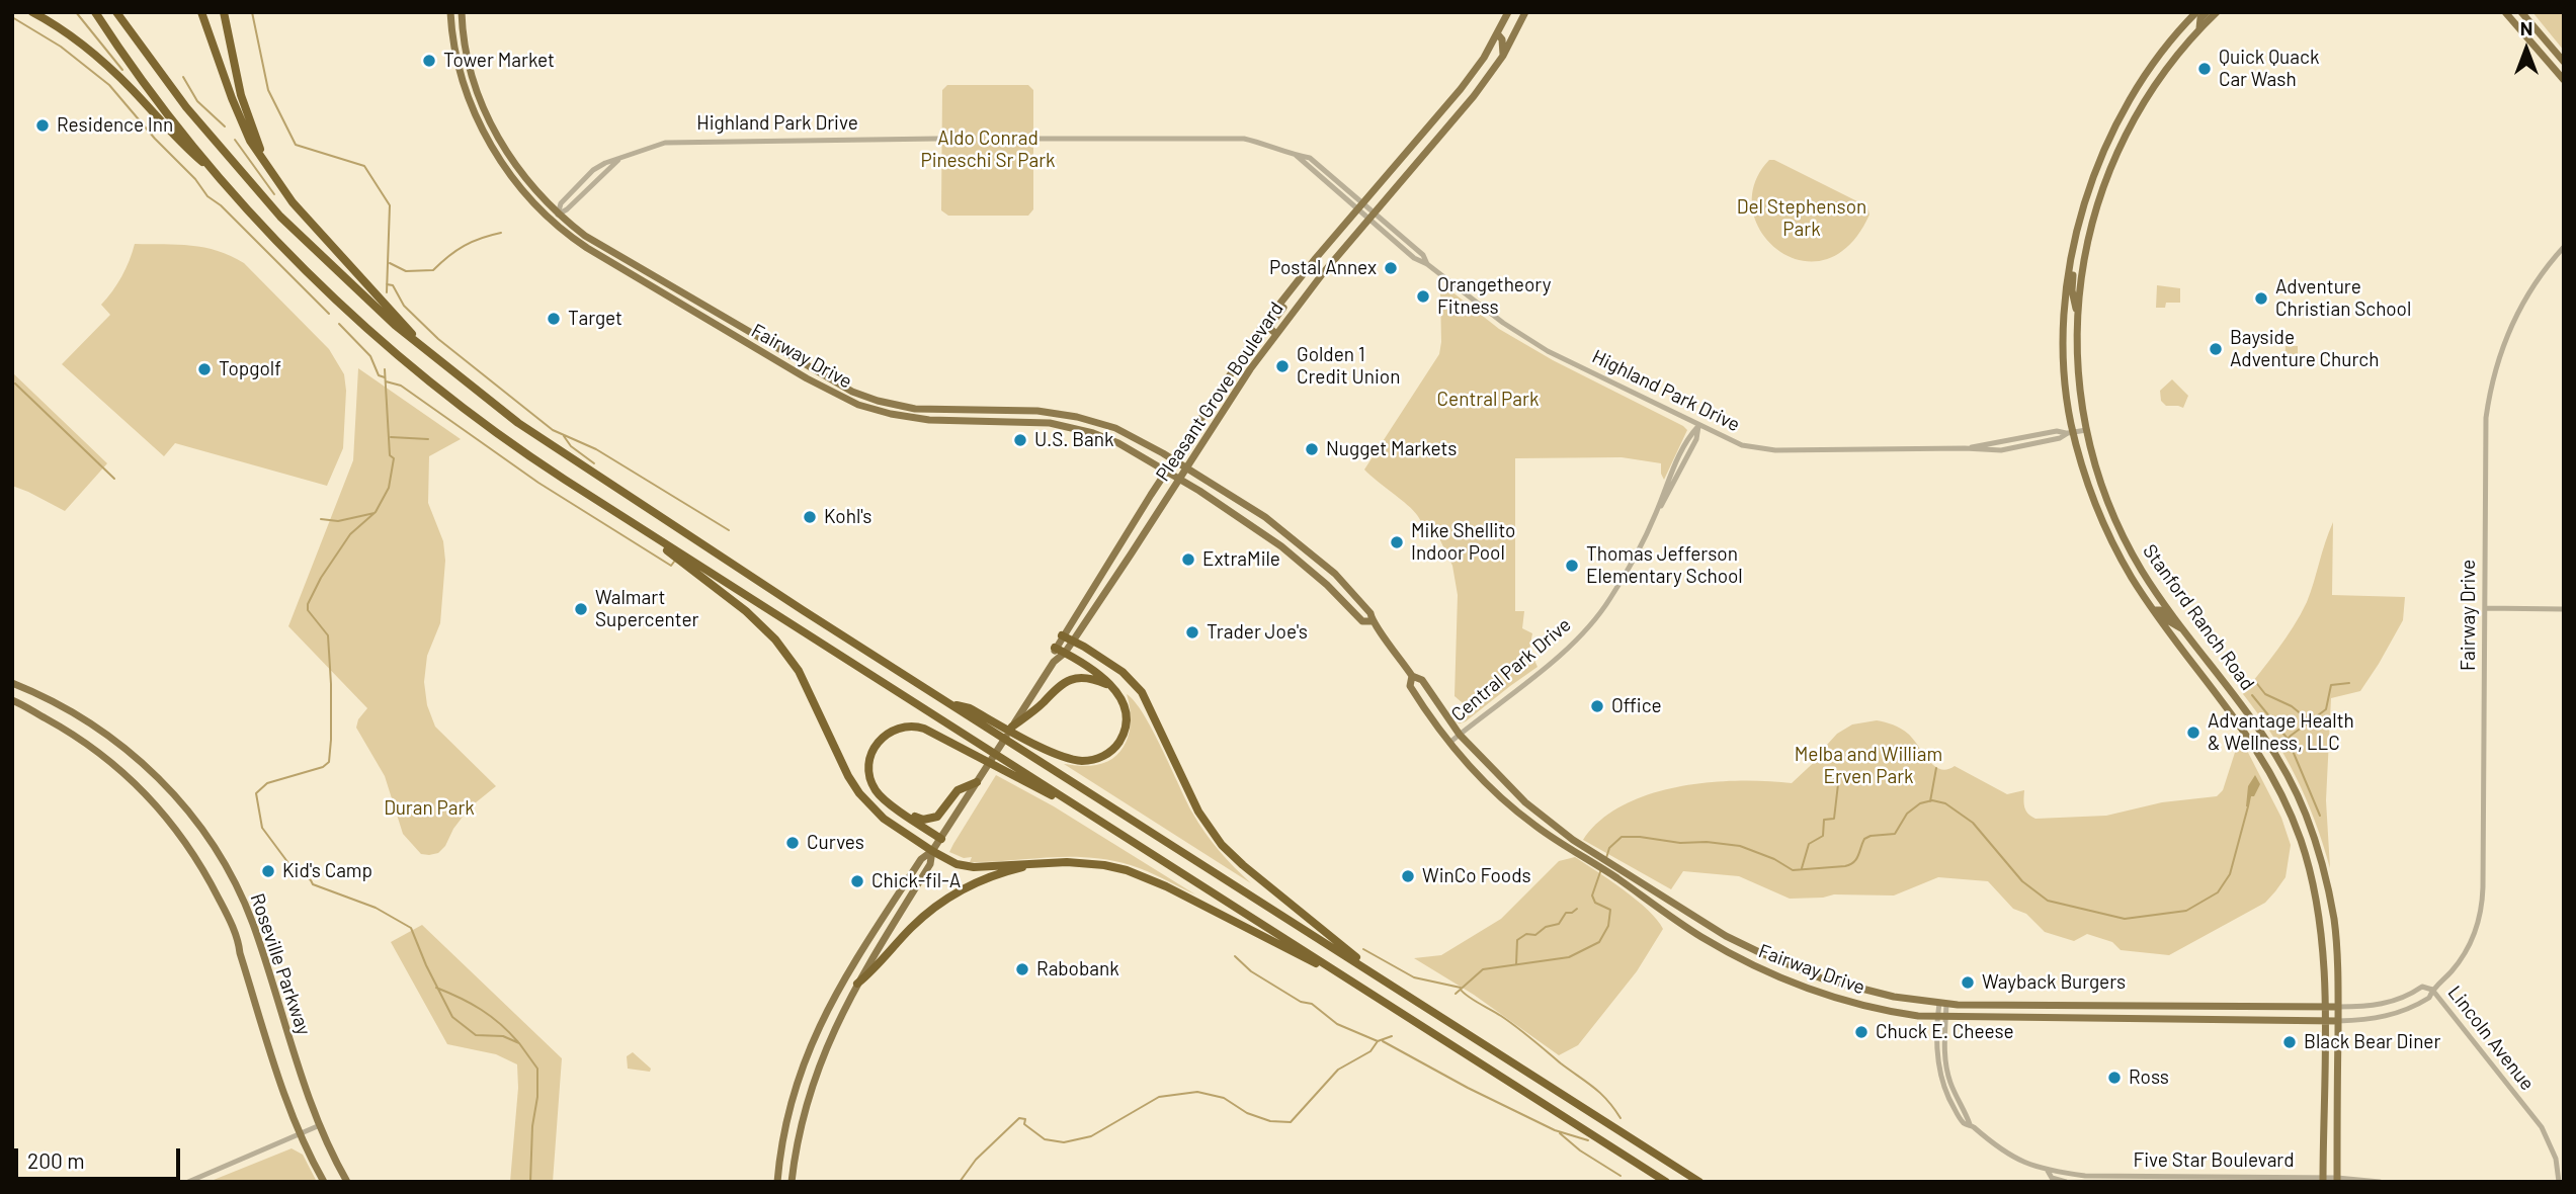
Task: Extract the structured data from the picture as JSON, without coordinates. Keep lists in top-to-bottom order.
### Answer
{
  "streets": {
    "main road": [
      "Fairway Drive",
      "Pleasant Grove Boulevard",
      "Stanford Ranch Road",
      "Roseville Parkway"
    ],
    "street": [
      "Highland Park Drive",
      "Central Park Drive",
      "Lincoln Avenue",
      "Five Star Boulevard"
    ]
  },
  "crossings": [
    ["Highland Park Drive", "Fairway Drive"],
    ["Highland Park Drive", "Pleasant Grove Boulevard"],
    ["Highland Park Drive", "Stanford Ranch Road"],
    ["Highland Park Drive", "Central Park Drive"],
    ["Fairway Drive", "Pleasant Grove Boulevard"],
    ["Fairway Drive", "Stanford Ranch Road"],
    ["Fairway Drive", "Central Park Drive"],
    ["Fairway Drive", "Lincoln Avenue"],
    ["Fairway Drive", "Five Star Boulevard"],
    ["Stanford Ranch Road", "Five Star Boulevard"]
  ],
  "parks": [
    "Aldo Conrad Pineschi Sr Park",
    "Del Stephenson Park",
    "Central Park",
    "Melba and William Erven Park",
    "Duran Park"
  ],
  "places": [
    "Tower Market",
    "Quick Quack Car Wash",
    "Residence Inn",
    "Postal Annex",
    "Orangetheory Fitness",
    "Adventure Christian School",
    "Target",
    "Bayside Adventure Church",
    "Golden 1 Credit Union",
    "Topgolf",
    "U.S. Bank",
    "Nugget Markets",
    "Kohl's",
    "Mike Shellito Indoor Pool",
    "ExtraMile",
    "Thomas Jefferson Elementary School",
    "Walmart Supercenter",
    "Trader Joe's",
    "Office",
    "Advantage Health & Wellness, LLC",
    "Curves",
    "Kid's Camp",
    "WinCo Foods",
    "Chick-fil-A",
    "Rabobank",
    "Wayback Burgers",
    "Chuck E. Cheese",
    "Black Bear Diner",
    "Ross"
  ],
  "scale_bar": "200 m",
  "north": "top"
}
